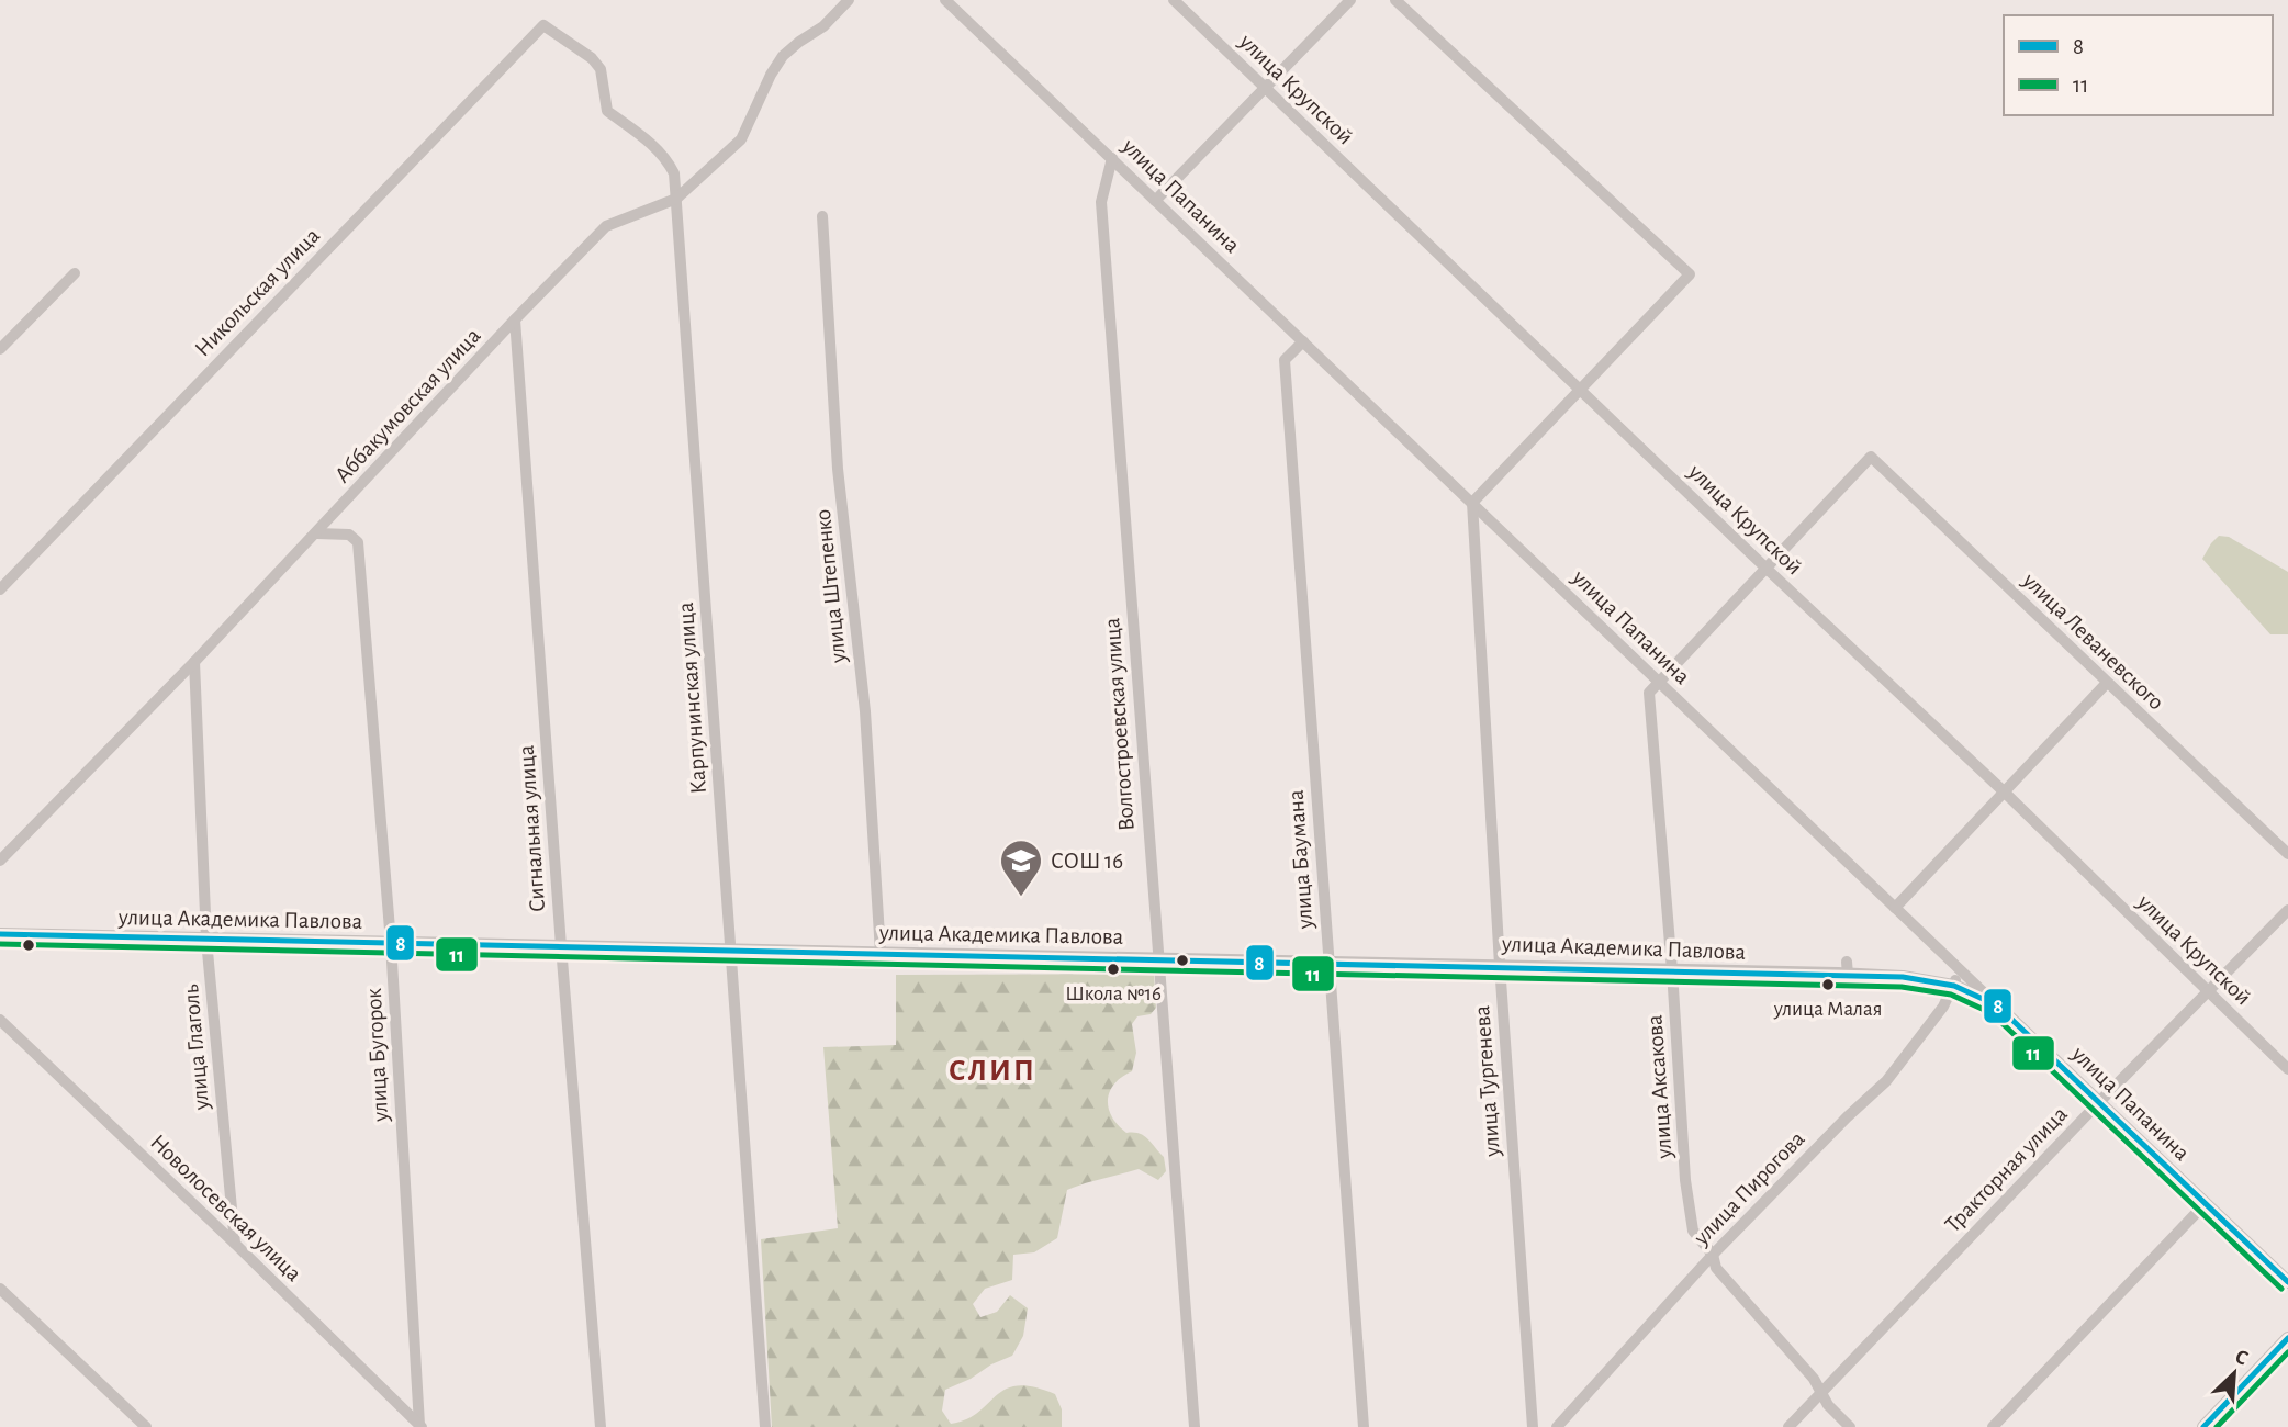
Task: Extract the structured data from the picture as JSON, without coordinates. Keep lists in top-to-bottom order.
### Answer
{
  "streets": {
    "street": [
      "улица Крупской",
      "улица Папанина",
      "Никольская улица",
      "Аббакумовская улица",
      "улица Штепенко",
      "улица Леваневского",
      "Карпунинская улица",
      "Волгостроевская улица",
      "Сигнальная улица",
      "улица Баумана",
      "улица Академика Павлова",
      "улица Глаголь",
      "улица Бугорок",
      "улица Тургенева",
      "улица Аксакова",
      "Тракторная улица",
      "улица Пирогова",
      "Новолосевская улица"
    ]
  },
  "crossings": [
    ["улица Крупской", "улица Леваневского"],
    ["улица Крупской", "Тракторная улица"],
    ["улица Папанина", "Волгостроевская улица"],
    ["улица Папанина", "улица Баумана"],
    ["улица Папанина", "улица Академика Павлова"],
    ["улица Папанина", "улица Тургенева"],
    ["улица Папанина", "улица Аксакова"],
    ["улица Папанина", "Тракторная улица"],
    ["улица Папанина", "улица Пирогова"],
    ["Никольская улица", "Карпунинская улица"],
    ["Аббакумовская улица", "Карпунинская улица"],
    ["Аббакумовская улица", "Сигнальная улица"],
    ["Аббакумовская улица", "улица Глаголь"],
    ["Аббакумовская улица", "улица Бугорок"],
    ["улица Штепенко", "улица Академика Павлова"],
    ["Карпунинская улица", "улица Академика Павлова"],
    ["Волгостроевская улица", "улица Академика Павлова"],
    ["Сигнальная улица", "улица Академика Павлова"],
    ["улица Баумана", "улица Академика Павлова"],
    ["улица Академика Павлова", "улица Глаголь"],
    ["улица Академика Павлова", "улица Бугорок"],
    ["улица Академика Павлова", "улица Тургенева"],
    ["улица Академика Павлова", "улица Аксакова"],
    ["улица Академика Павлова", "улица Пирогова"],
    ["улица Глаголь", "Новолосевская улица"],
    ["улица Бугорок", "Новолосевская улица"],
    ["улица Аксакова", "Тракторная улица"],
    ["улица Аксакова", "улица Пирогова"]
  ],
  "districts": ["СЛИП"],
  "places": {
    "school or university": ["СОШ 16"],
    "other": ["Школа №16", "улица Малая"]
  },
  "lines": ["transit line 8", "transit line 11"],
  "legend": ["8", "11"],
  "north": "top right"
}
